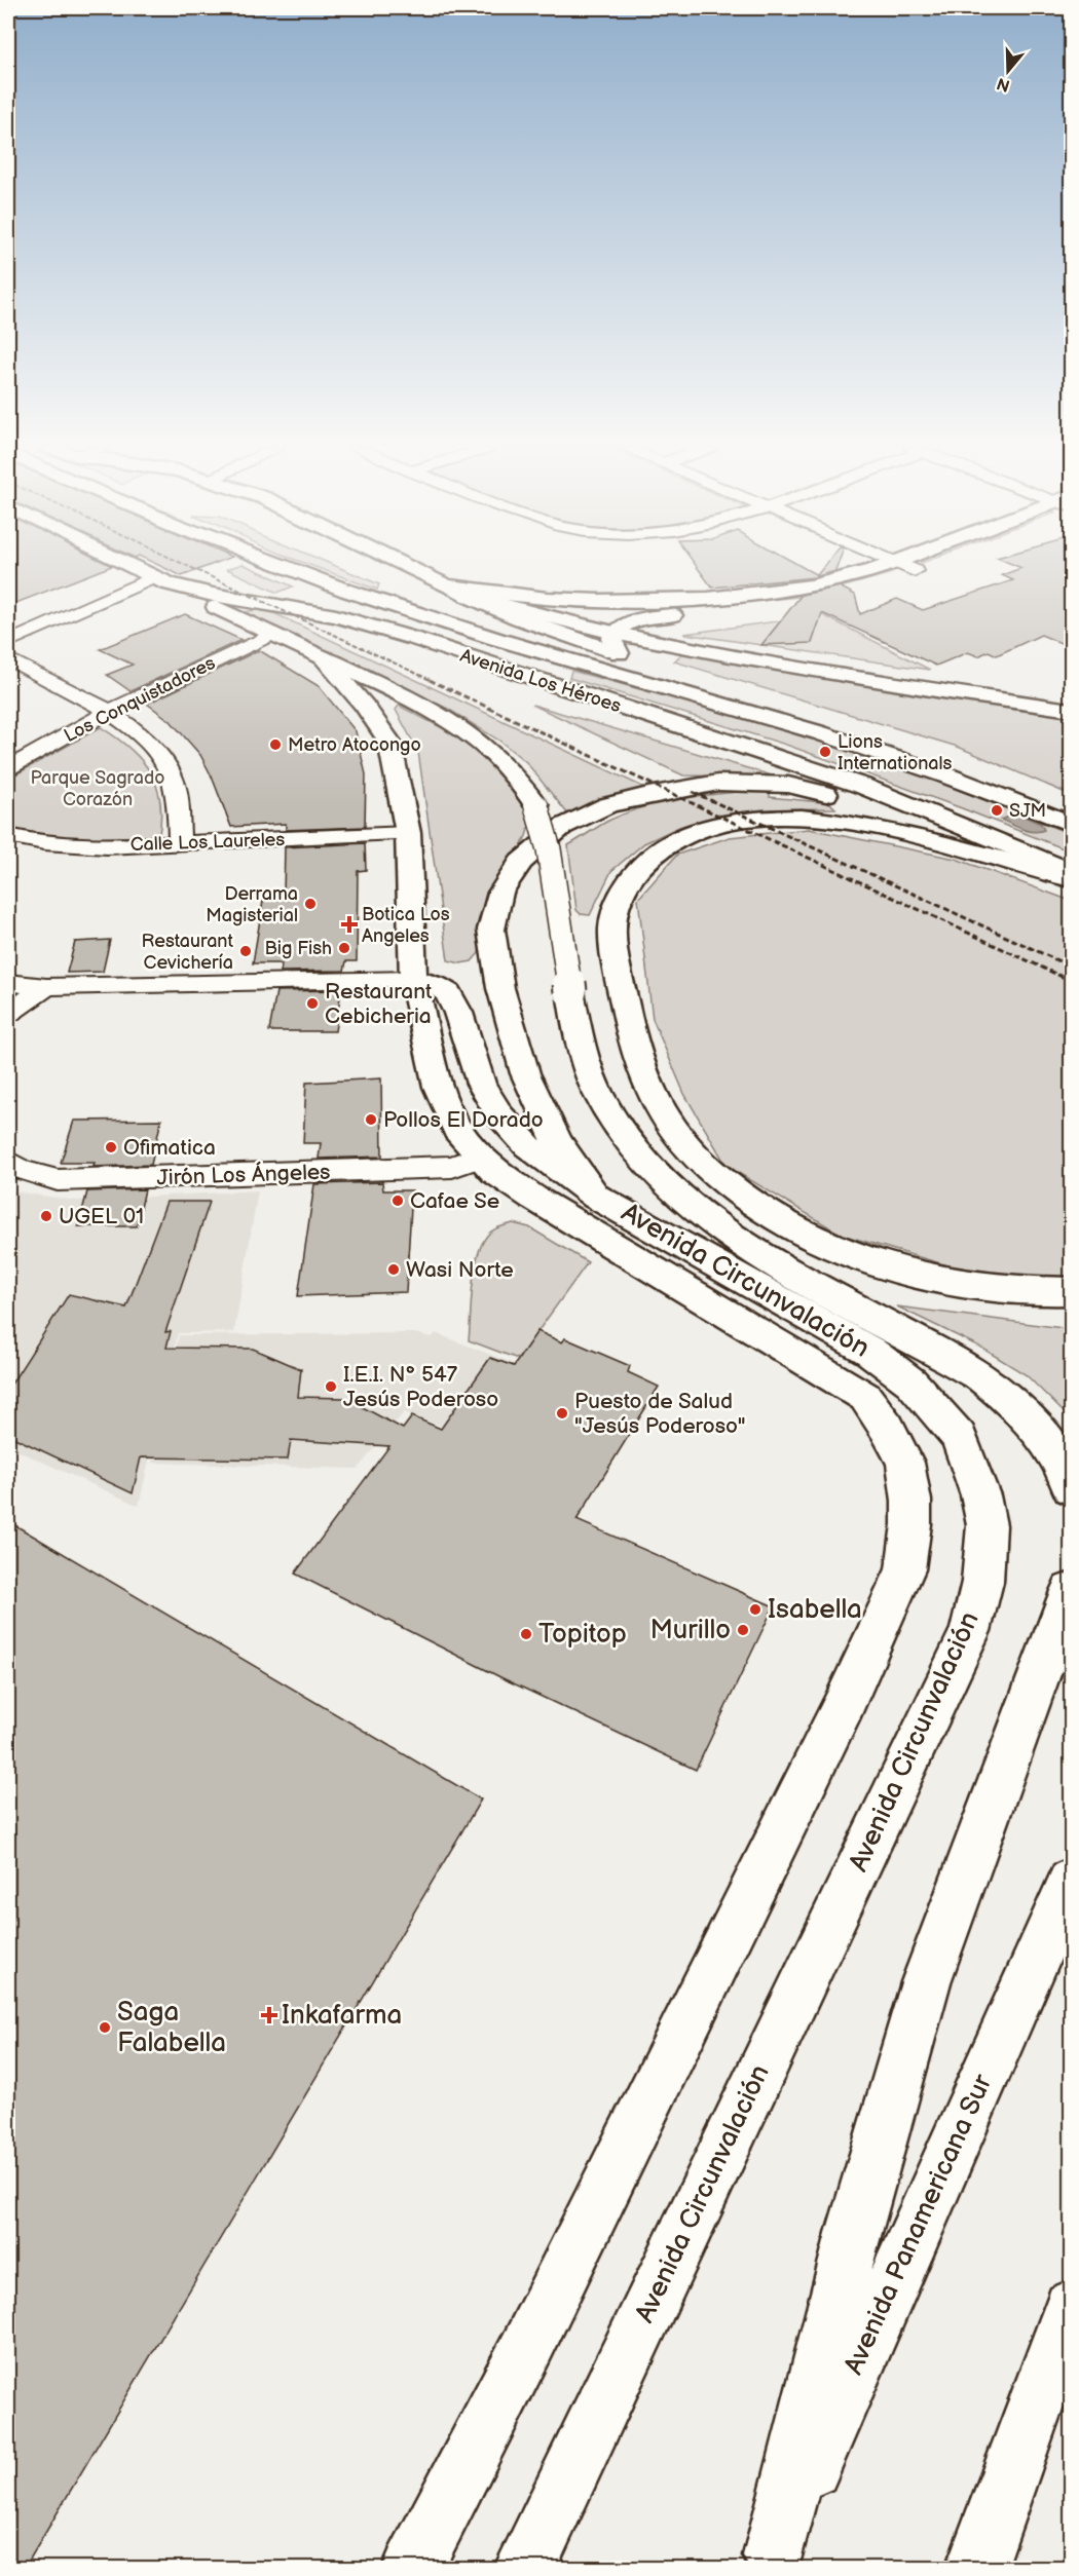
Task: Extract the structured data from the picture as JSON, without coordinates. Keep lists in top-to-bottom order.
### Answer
{
  "streets": {
    "main road": ["Avenida Los Héroes", "Avenida Circunvalación", "Avenida Panamericana Sur"],
    "street": ["Los Conquistadores", "Calle Los Laureles", "Jirón Los Ángeles"]
  },
  "crossings": [
    ["Avenida Los Héroes", "Avenida Circunvalación"],
    ["Los Conquistadores", "Avenida Circunvalación"],
    ["Calle Los Laureles", "Avenida Circunvalación"],
    ["Jirón Los Ángeles", "Avenida Circunvalación"]
  ],
  "parks": ["Parque Sagrado Corazón"],
  "places": {
    "other": [
      "Metro Atocongo",
      "Lions Internationals",
      "SJM",
      "Derrama Magisterial",
      "Big Fish",
      "Restaurant Cevichería",
      "Restaurant Cebicheria",
      "Pollos El Dorado",
      "Ofimatica",
      "Cafae Se",
      "UGEL 01",
      "Wasi Norte",
      "I.E.I. N° 547 Jesús Poderoso",
      "Puesto de Salud \"Jesús Poderoso\"",
      "Isabella",
      "Murillo",
      "Topitop",
      "Saga Falabella"
    ],
    "health": ["Botica Los Angeles", "Inkafarma"]
  },
  "north": "bottom"
}
